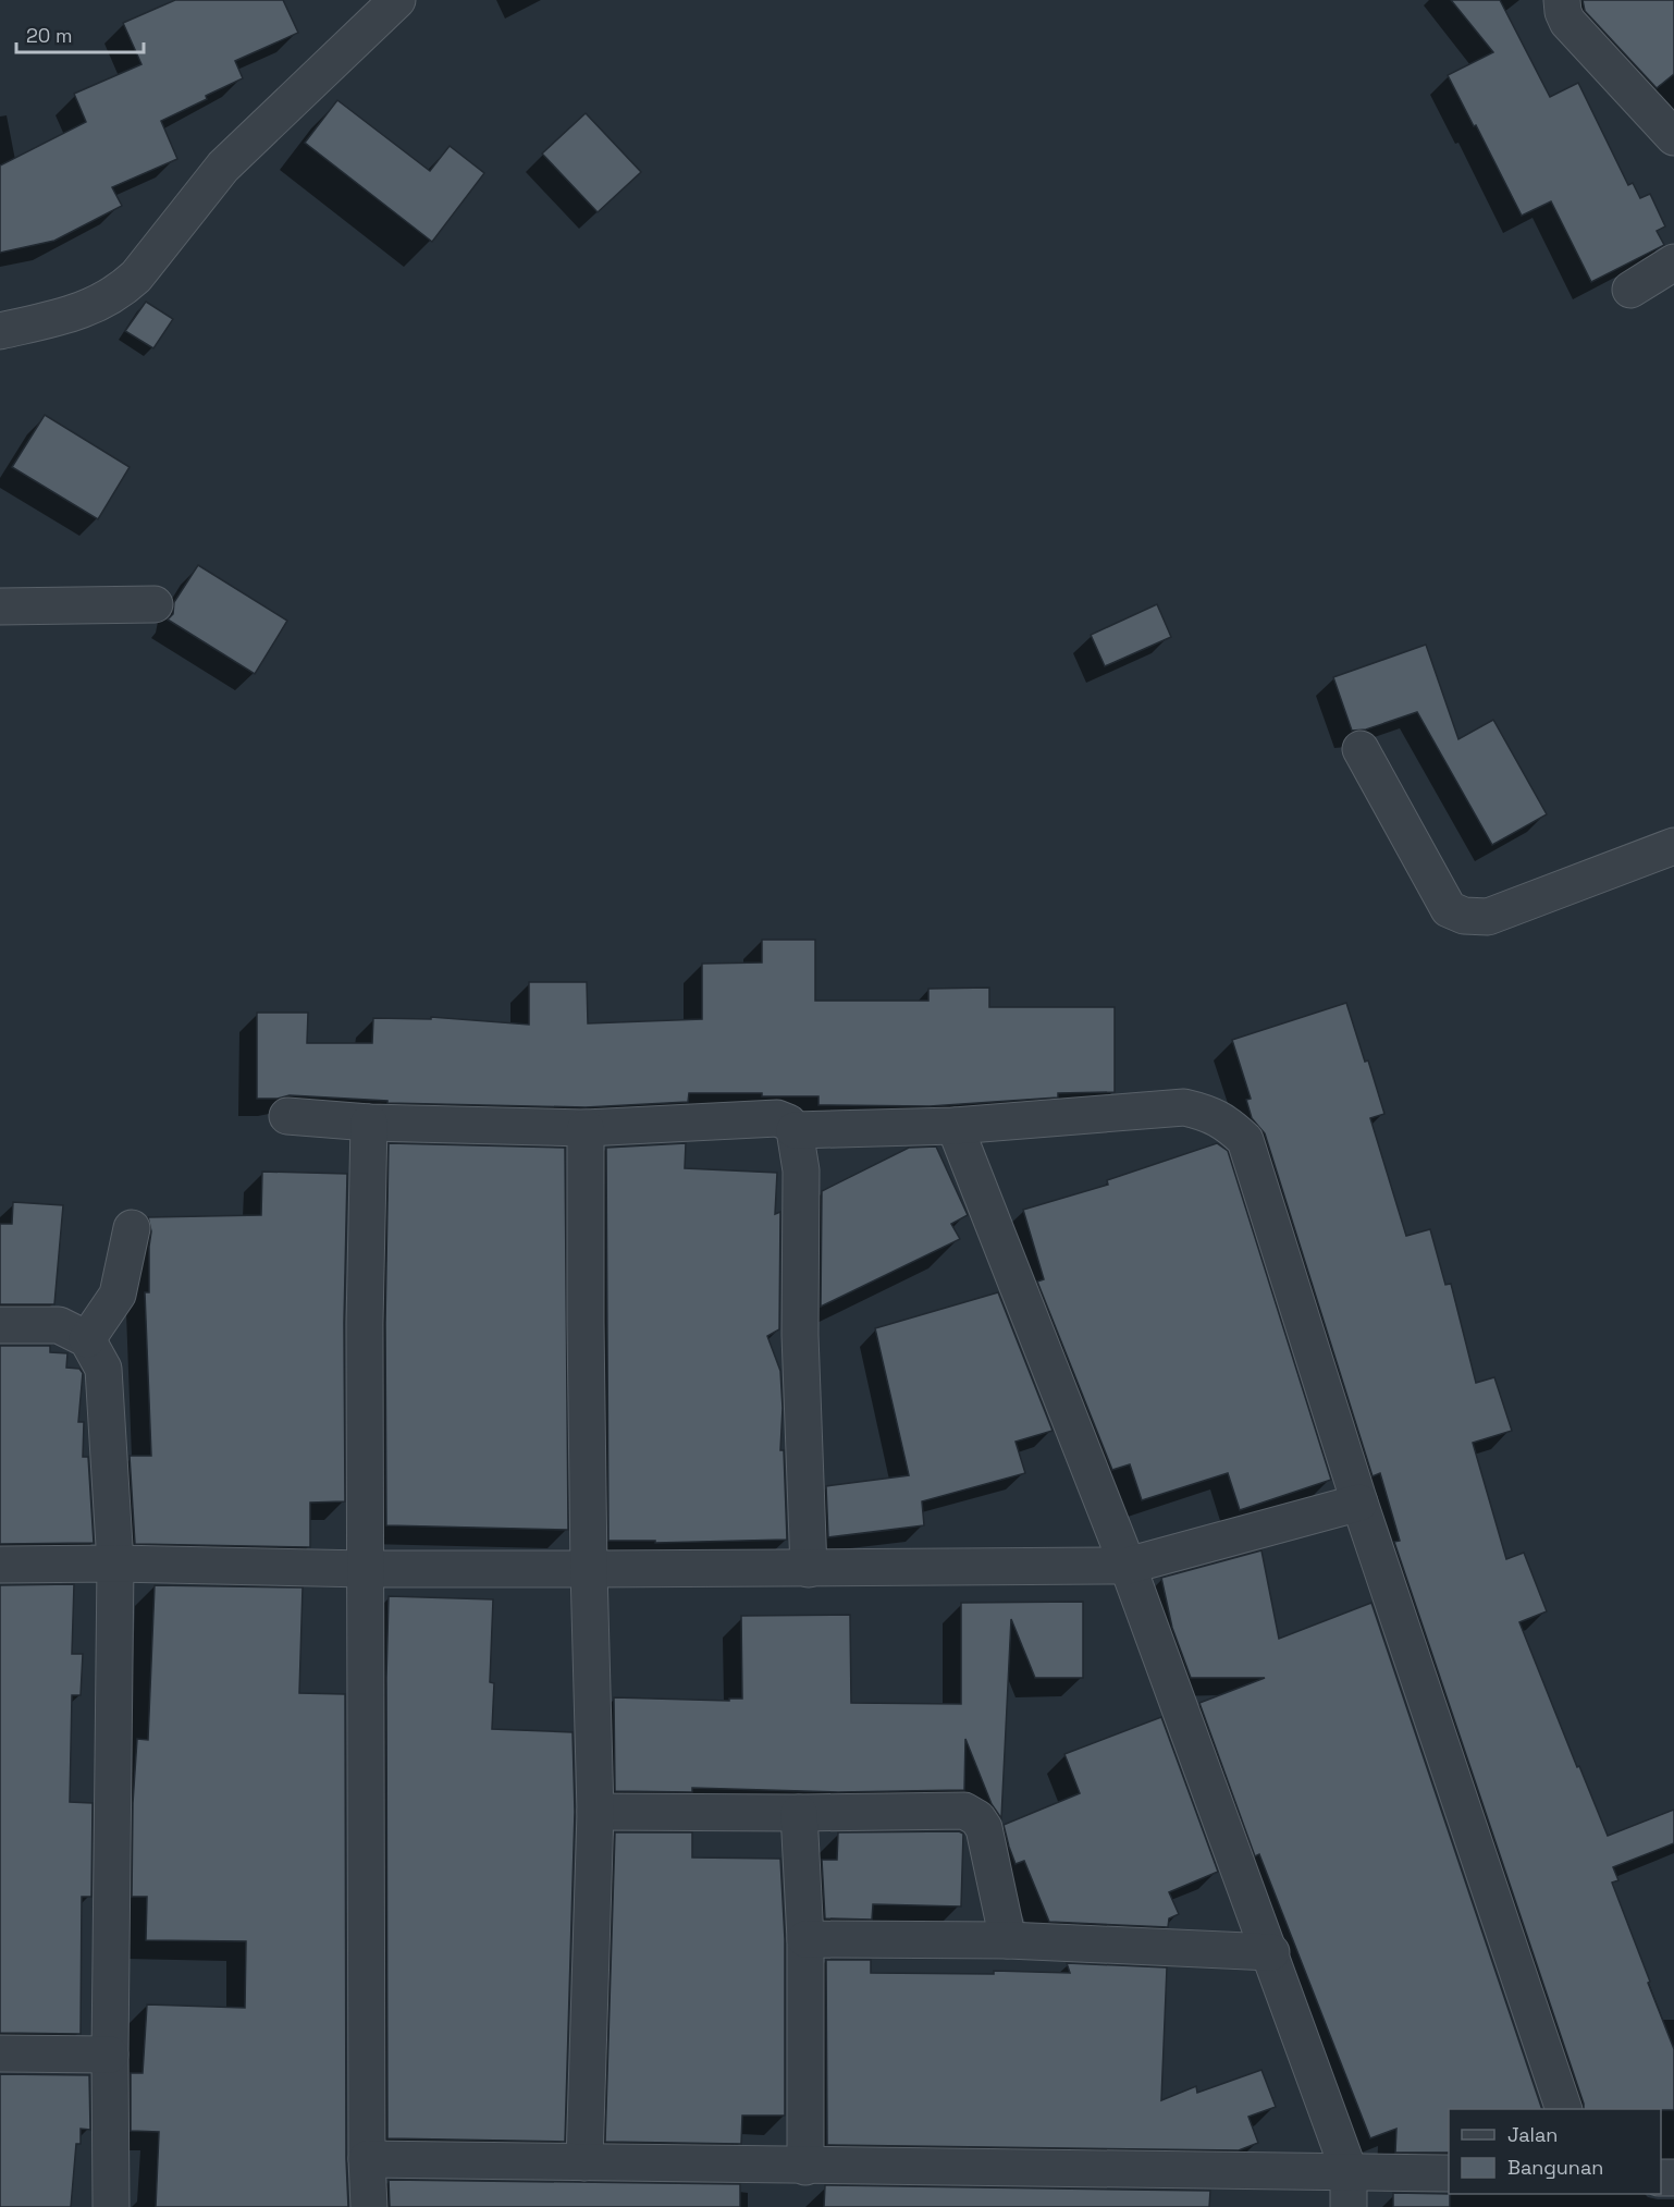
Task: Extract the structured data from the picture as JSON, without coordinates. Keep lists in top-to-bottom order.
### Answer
{
  "legend": ["Jalan", "Bangunan"],
  "scale_bar": "20 m"
}
